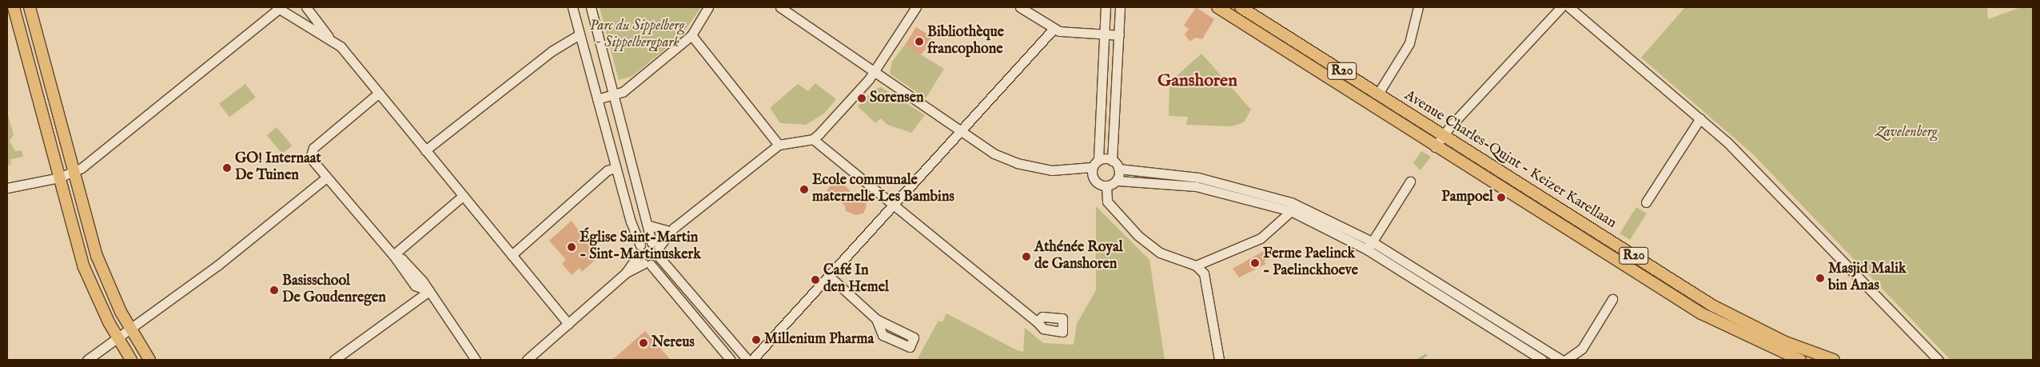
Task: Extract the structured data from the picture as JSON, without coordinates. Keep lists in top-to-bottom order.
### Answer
{
  "streets": {
    "main road": ["R20", "Avenue Charles-Quint - Keizer Karellaan"]
  },
  "districts": ["Ganshoren"],
  "parks": ["Parc du Sippelberg - Sippelbergpark", "Zavelenberg"],
  "places": [
    "Bibliothèque francophone",
    "Sorensen",
    "GO! Internaat De Tuinen",
    "Ecole communale maternelle Les Bambins",
    "Pampoel",
    "Église Saint-Martin - Sint-Martinuskerk",
    "Athénée Royal de Ganshoren",
    "Ferme Paelinck - Paelinckhoeve",
    "Masjid Malik bin Anas",
    "Café In den Hemel",
    "Basisschool De Goudenregen",
    "Millenium Pharma",
    "Nereus"
  ]
}
